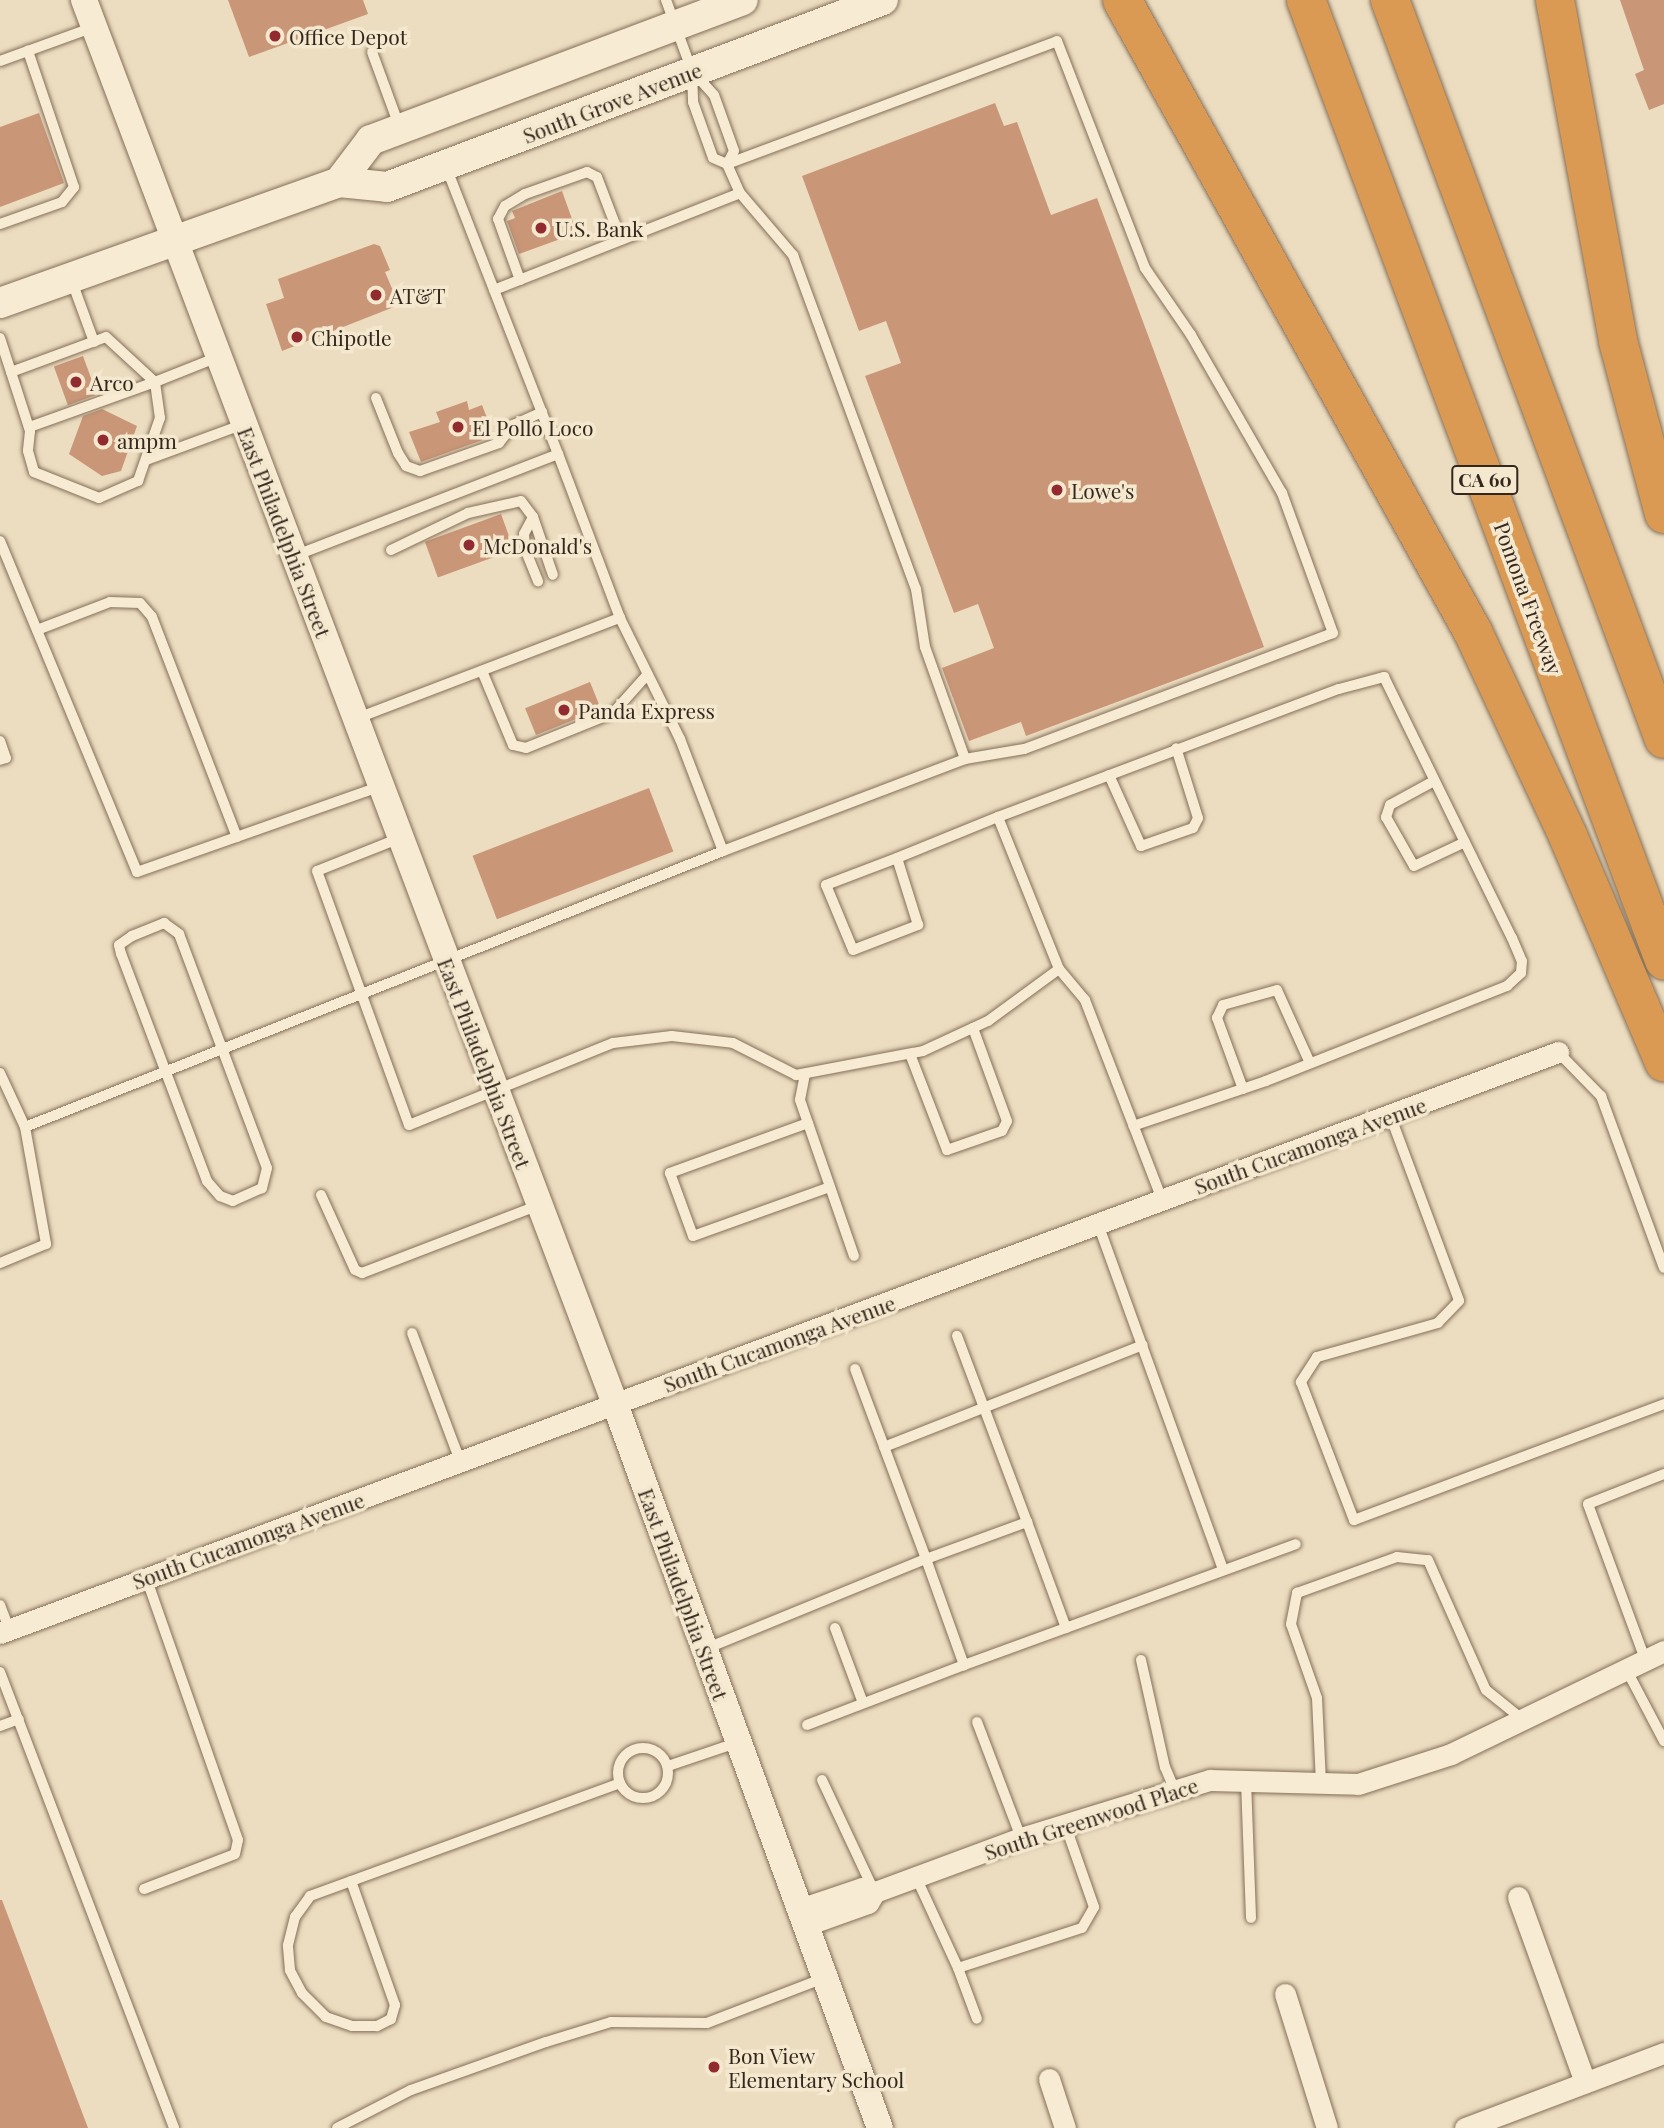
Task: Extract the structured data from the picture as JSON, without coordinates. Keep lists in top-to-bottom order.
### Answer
{
  "streets": {
    "highway": ["CA 60", "Pomona Freeway"],
    "main road": ["South Grove Avenue"],
    "street": ["East Philadelphia Street", "South Cucamonga Avenue", "South Greenwood Place"]
  },
  "crossings": [
    ["South Grove Avenue", "East Philadelphia Street"],
    ["East Philadelphia Street", "South Cucamonga Avenue"],
    ["East Philadelphia Street", "South Greenwood Place"]
  ],
  "places": [
    "Office Depot",
    "U.S. Bank",
    "AT&T",
    "Chipotle",
    "Arco",
    "El Pollo Loco",
    "ampm",
    "Lowe's",
    "McDonald's",
    "Panda Express",
    "Bon View Elementary School"
  ]
}
